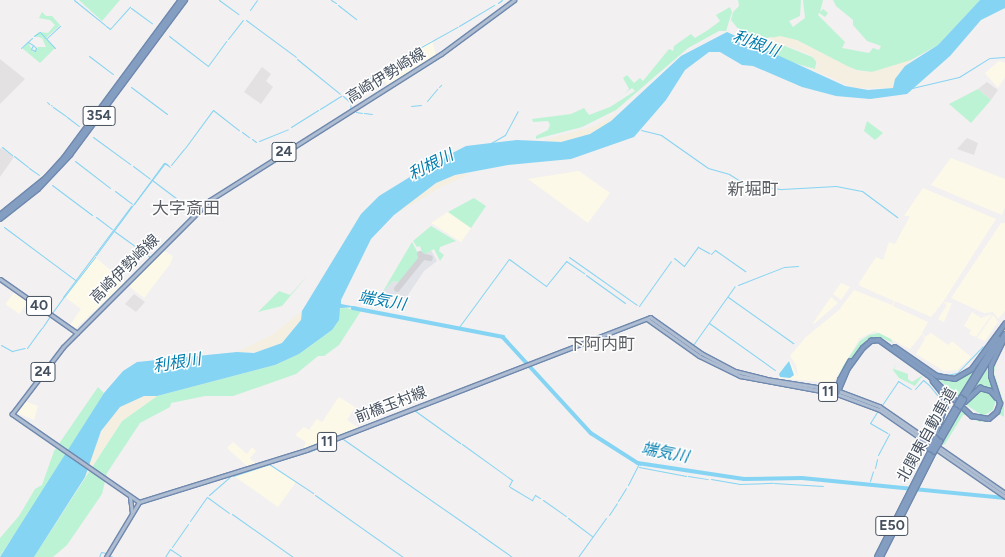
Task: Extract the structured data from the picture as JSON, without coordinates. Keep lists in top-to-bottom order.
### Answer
{
  "streets": {
    "highway": ["354", "北関東自動車道", "E50"],
    "main road": [
      "高崎伊勢崎線",
      "24",
      "40",
      "11",
      "前橋玉村線"
    ]
  },
  "crossings": [
    ["高崎伊勢崎線", "40"],
    ["高崎伊勢崎線", "前橋玉村線"]
  ],
  "districts": ["新堀町", "大字斎田", "下阿内町"],
  "water": ["利根川", "端気川"]
}
